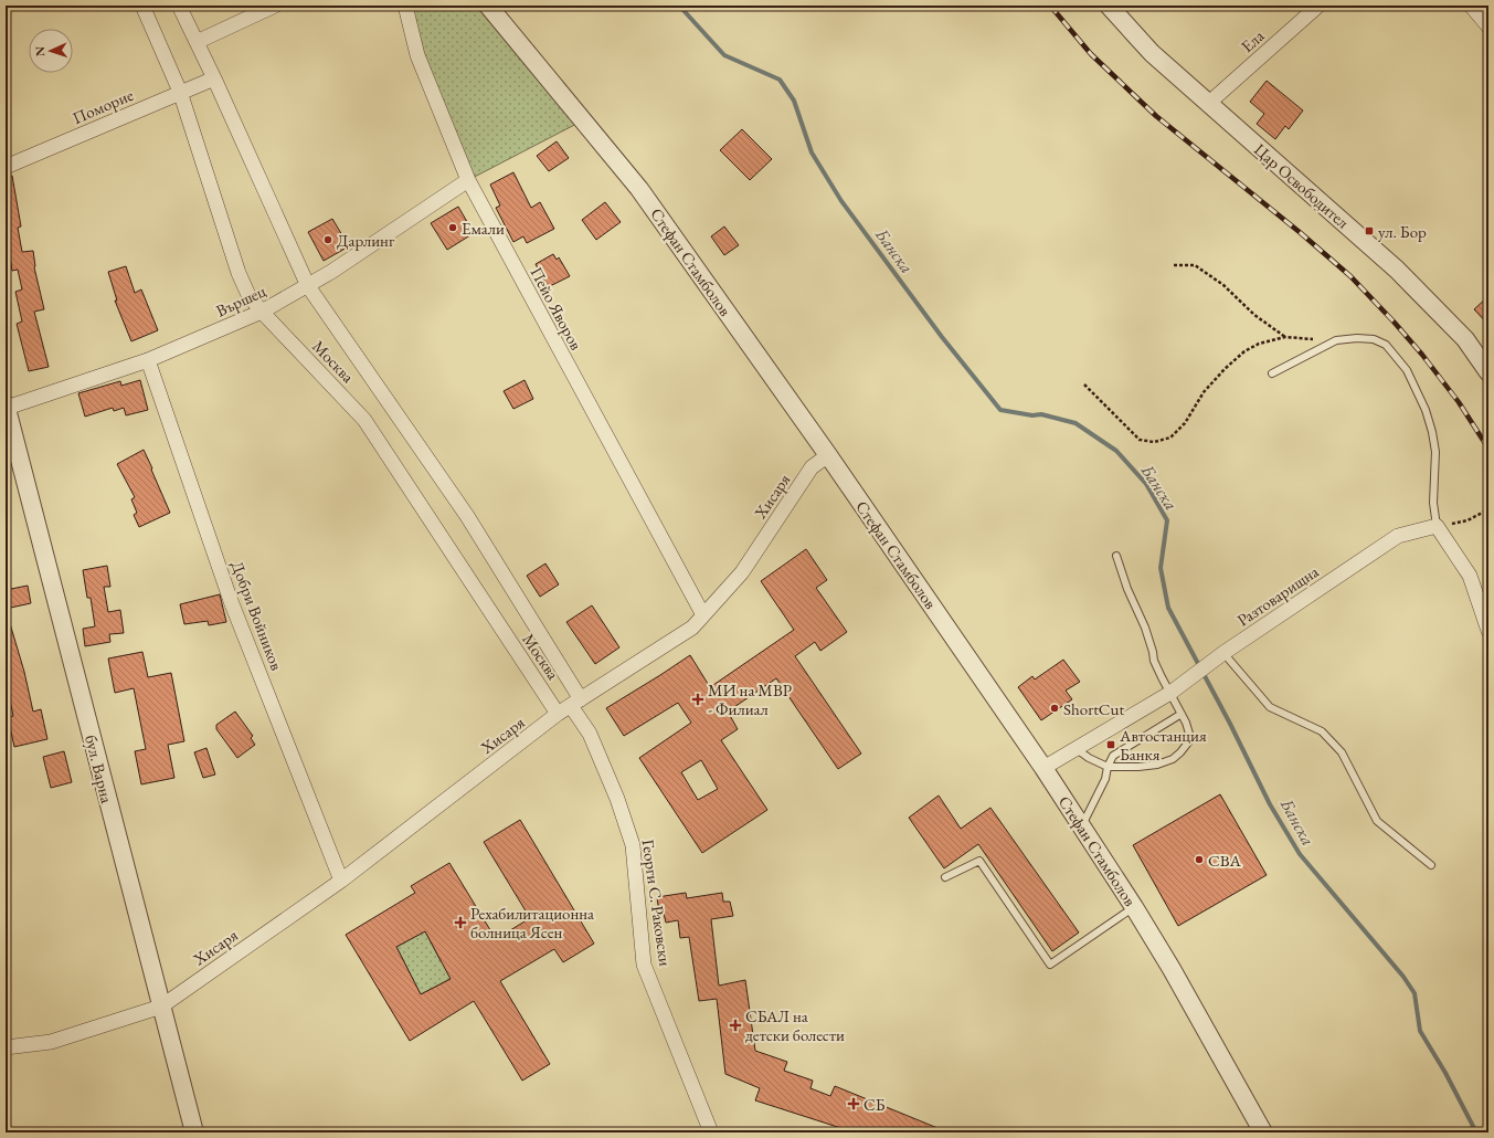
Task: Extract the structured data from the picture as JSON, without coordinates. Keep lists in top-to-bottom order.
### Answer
{
  "streets": {
    "street": [
      "Ела",
      "Поморие",
      "Цар Освободител",
      "Стефан Стамболов",
      "Вършец",
      "Пейо Яворов",
      "Москва",
      "Хисаря",
      "Разтоварищна",
      "Добри Войников",
      "бул. Варна",
      "Георги С. Раковски"
    ]
  },
  "crossings": [
    ["Ела", "Цар Освободител"],
    ["Поморие", "Москва"],
    ["Стефан Стамболов", "Хисаря"],
    ["Стефан Стамболов", "Разтоварищна"],
    ["Вършец", "Пейо Яворов"],
    ["Вършец", "Москва"],
    ["Вършец", "Добри Войников"],
    ["Вършец", "бул. Варна"],
    ["Пейо Яворов", "Хисаря"],
    ["Москва", "Хисаря"],
    ["Москва", "Георги С. Раковски"],
    ["Хисаря", "Добри Войников"],
    ["Хисаря", "бул. Варна"],
    ["Хисаря", "Георги С. Раковски"]
  ],
  "water": ["Банска"],
  "places": {
    "other": [
      "Емали",
      "Дарлинг",
      "ShortCut",
      "CBA"
    ],
    "transit": ["ул. Бор", "Автостанция Банкя"],
    "health": [
      "МИ на МВР - Филиал",
      "Рехабилитационна болница Ясен",
      "СБАЛ на детски болести",
      "СБ"
    ]
  },
  "north": "left"
}
